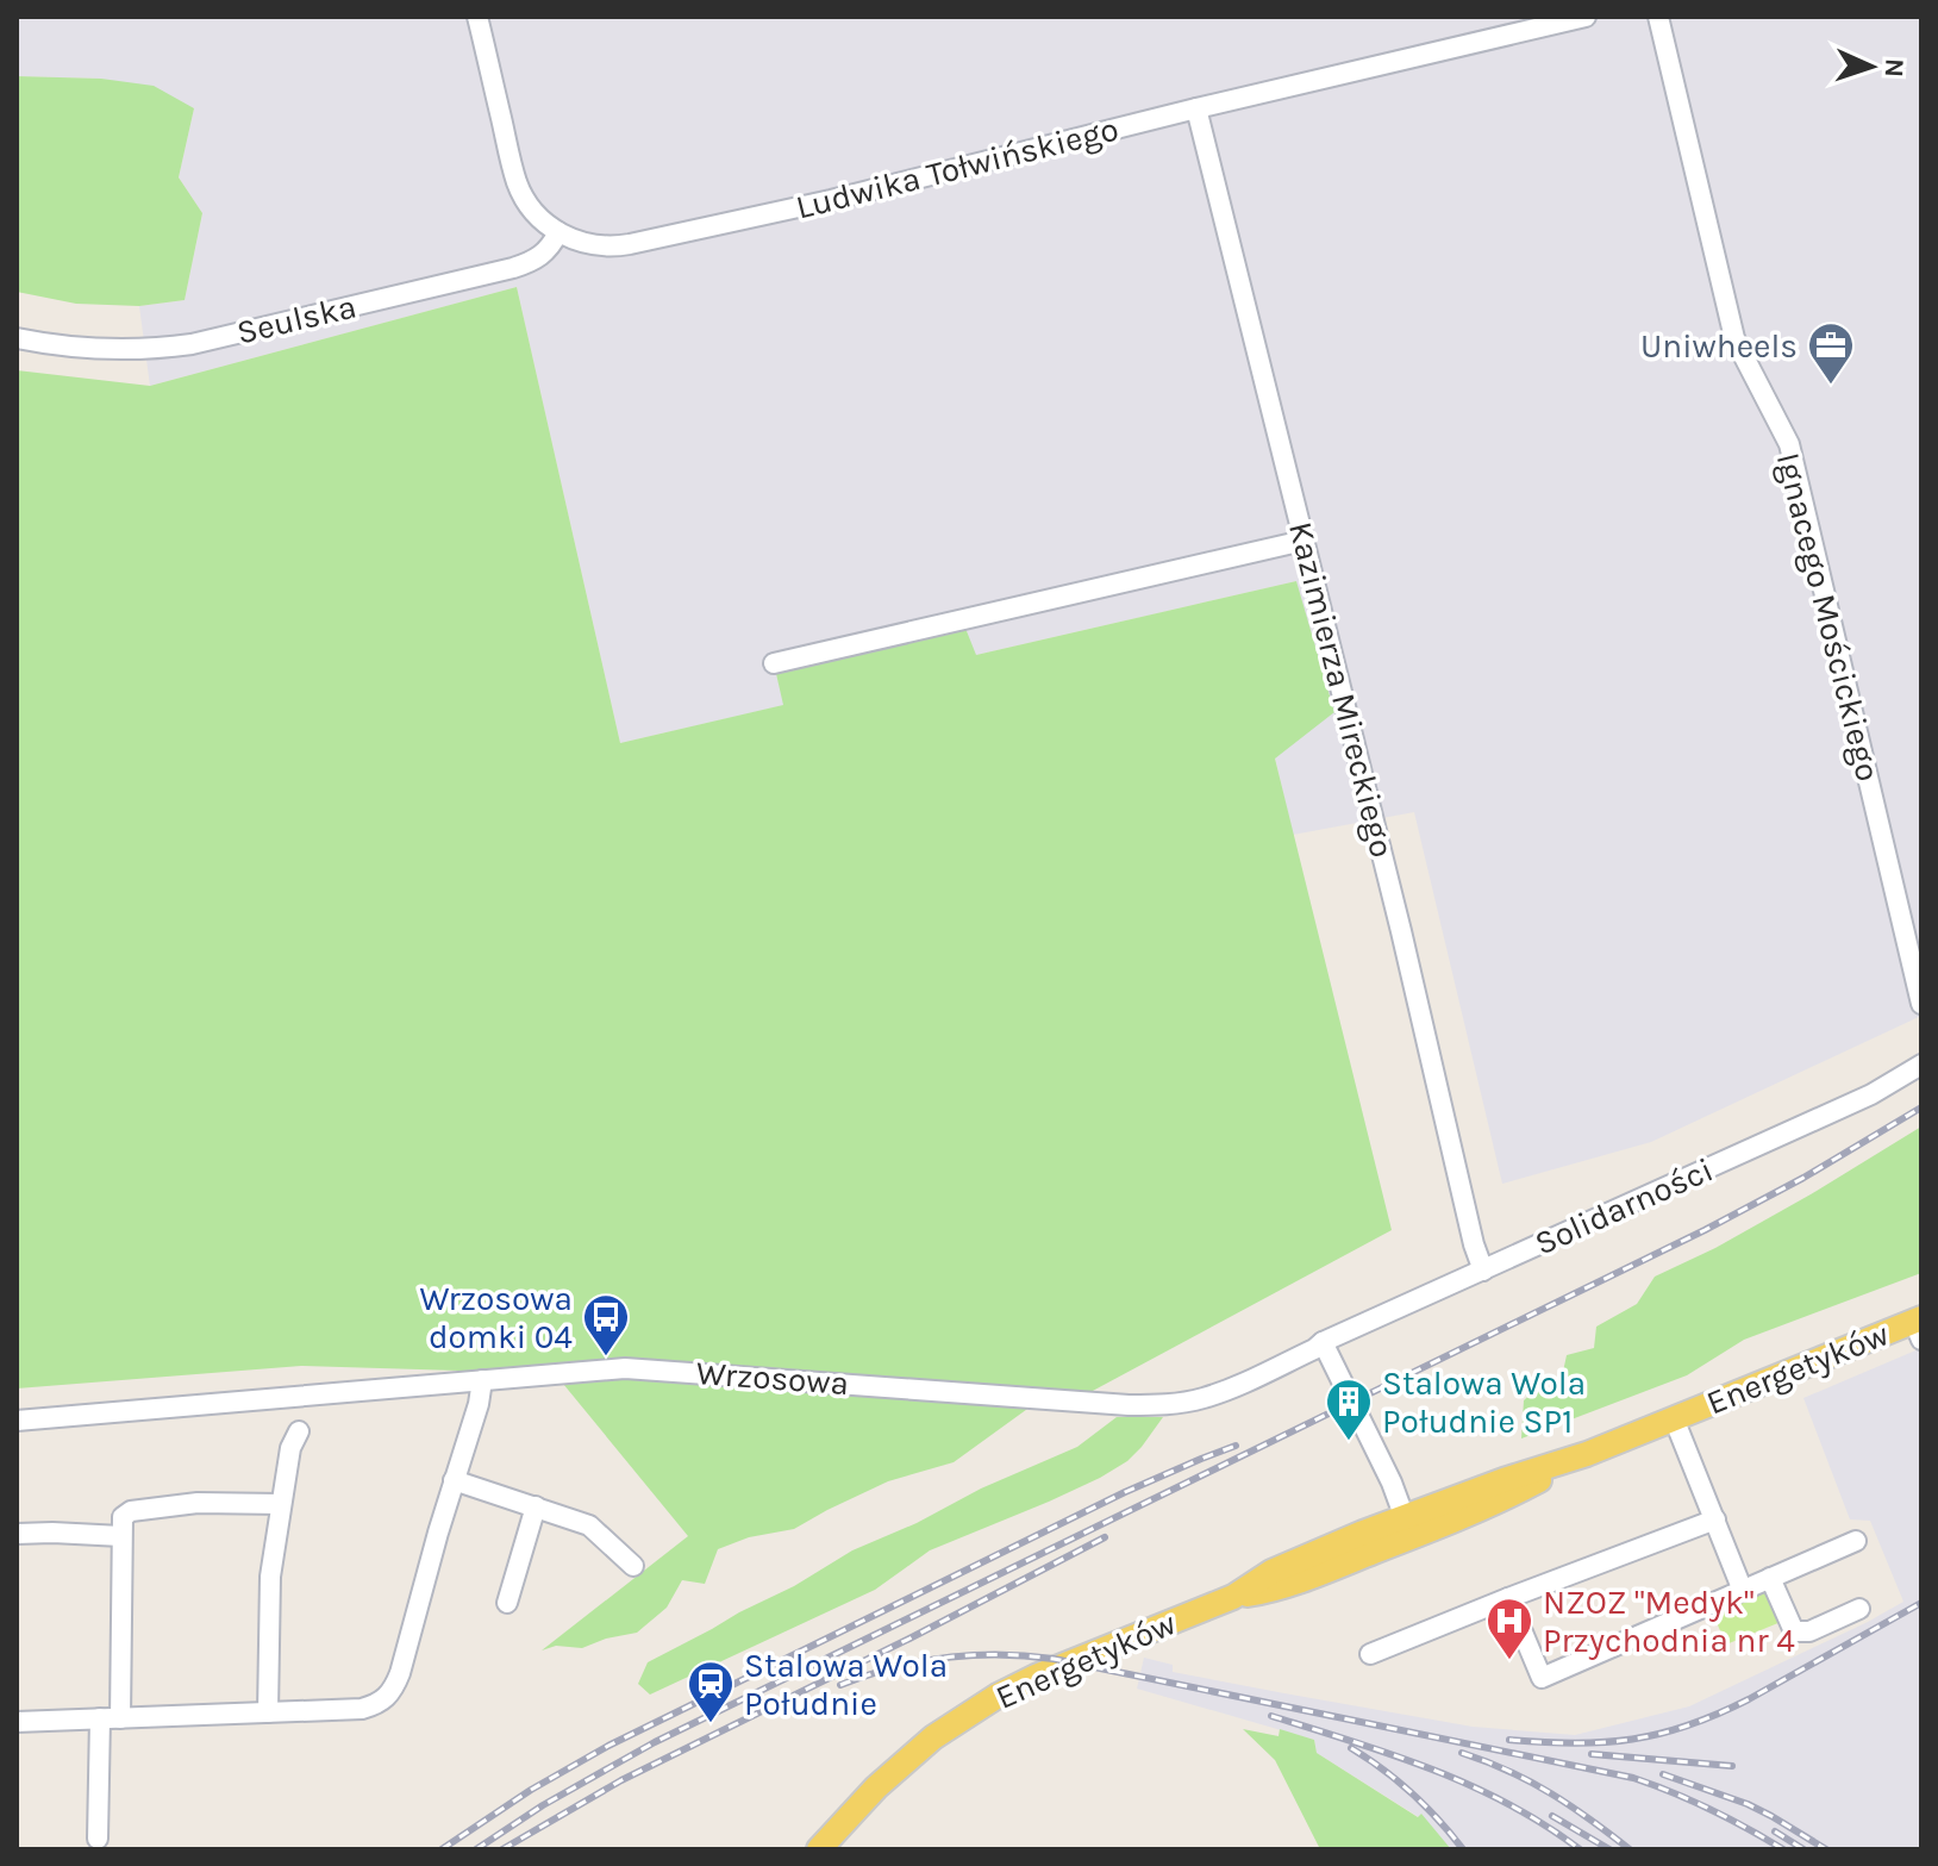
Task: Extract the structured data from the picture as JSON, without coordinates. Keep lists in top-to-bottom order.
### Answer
{
  "streets": {
    "main road": ["Energetyków"],
    "street": [
      "Ludwika Tołwińskiego",
      "Seulska",
      "Ignacego Mościckiego",
      "Kazimierza Mireckiego",
      "Solidarności",
      "Wrzosowa"
    ]
  },
  "crossings": [
    ["Ludwika Tołwińskiego", "Seulska"],
    ["Ludwika Tołwińskiego", "Kazimierza Mireckiego"],
    ["Kazimierza Mireckiego", "Solidarności"],
    ["Solidarności", "Wrzosowa"]
  ],
  "places": {
    "office": ["Uniwheels"],
    "bus stop": ["Wrzosowa domki 04"],
    "building": ["Stalowa Wola Południe SP1"],
    "hospital": ["NZOZ \"Medyk\" Przychodnia nr 4"],
    "station": ["Stalowa Wola Południe"]
  },
  "north": "right"
}
